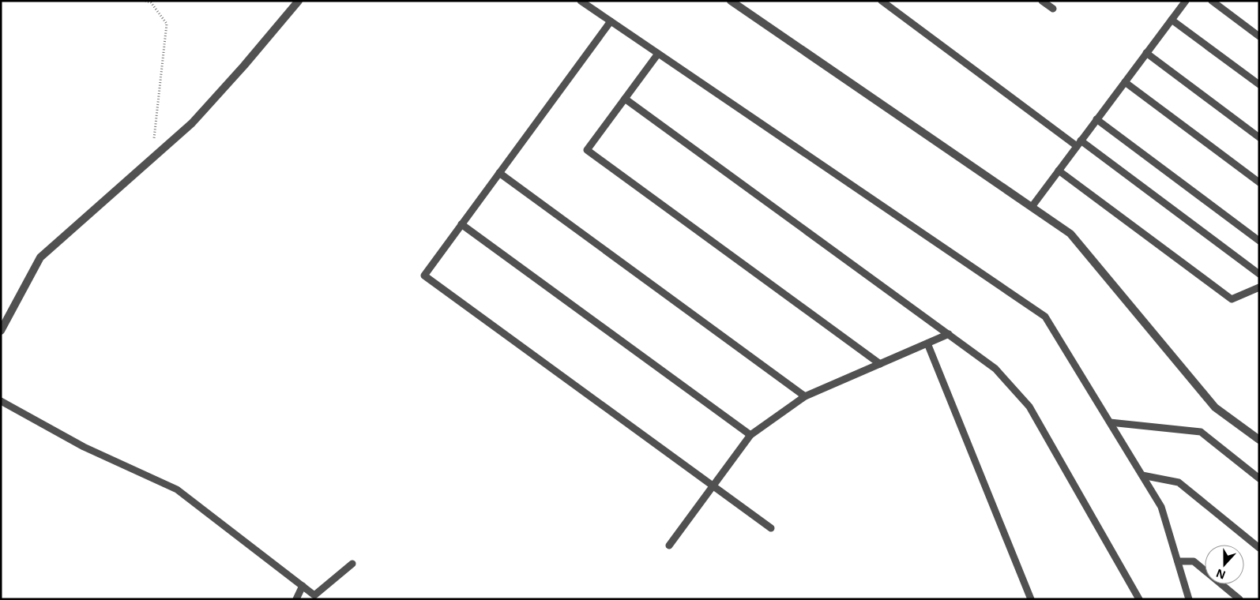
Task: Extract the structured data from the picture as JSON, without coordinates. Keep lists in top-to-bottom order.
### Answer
{
  "north": "bottom"
}
